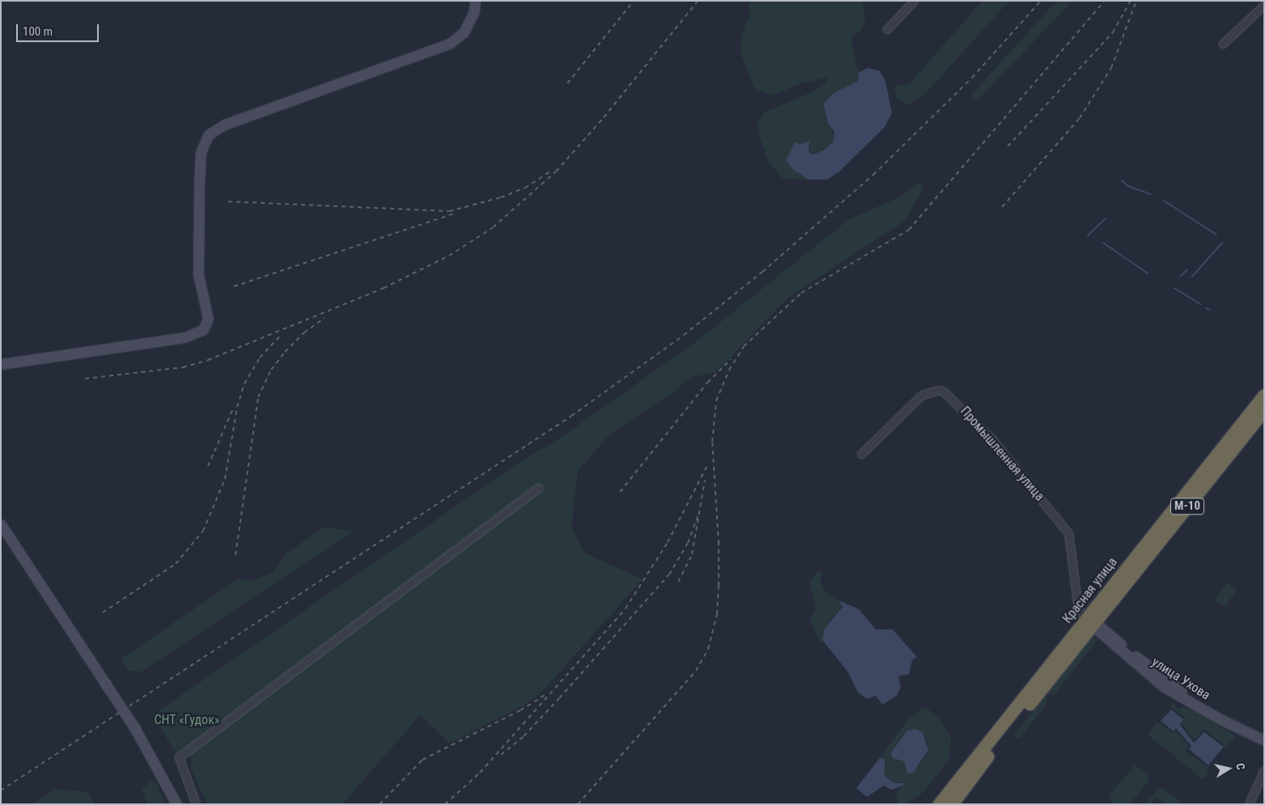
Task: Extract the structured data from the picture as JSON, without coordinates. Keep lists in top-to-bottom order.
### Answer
{
  "streets": {
    "highway": ["М-10", "Красная улица"],
    "street": ["Промышленная улица", "улица Ухова"]
  },
  "crossings": [
    ["Промышленная улица", "Красная улица"],
    ["Промышленная улица", "улица Ухова"],
    ["Красная улица", "улица Ухова"]
  ],
  "parks": ["СНТ «Гудок»"],
  "scale_bar": "100 m",
  "north": "right"
}
